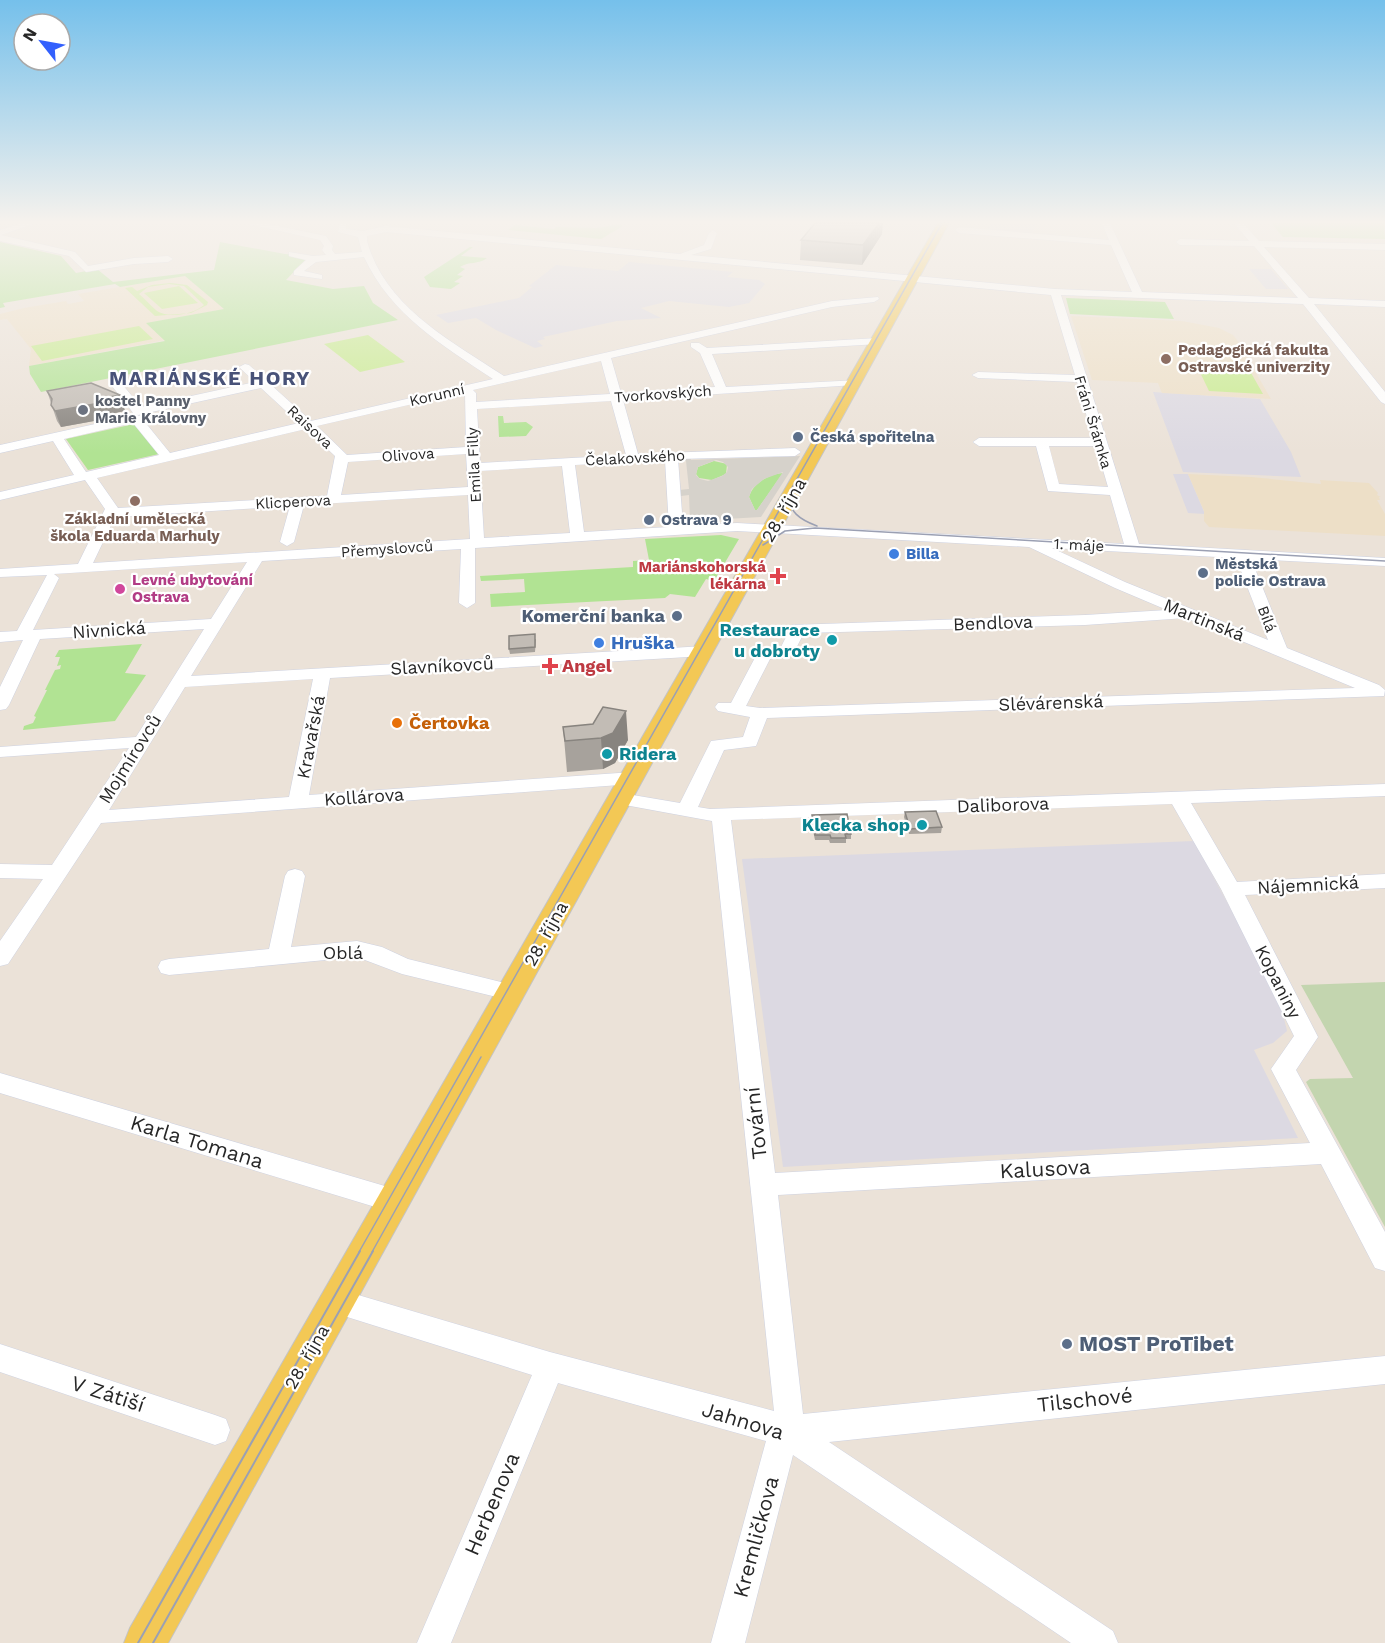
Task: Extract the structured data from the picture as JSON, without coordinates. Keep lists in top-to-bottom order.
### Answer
{
  "streets": {
    "main road": ["28. října"],
    "street": [
      "Tvorkovských",
      "Korunní",
      "Fráni Šrámka",
      "Raisova",
      "Olivova",
      "Čelakovského",
      "Emila Filly",
      "Klicperova",
      "1. máje",
      "Přemyslovců",
      "Bílá",
      "Martinská",
      "Bendlova",
      "Nivnická",
      "Slavníkovců",
      "Slévárenská",
      "Kravařská",
      "Mojmírovců",
      "Kollárova",
      "Daliborova",
      "Nájemnická",
      "Oblá",
      "Kopaniny",
      "Tovární",
      "Karla Tomana",
      "Kalusova",
      "V Zátiší",
      "Tilschové",
      "Jahnova",
      "Herbenova",
      "Kremličkova"
    ]
  },
  "crossings": [
    ["Tvorkovských", "Emila Filly"],
    ["Tvorkovských", "28. října"],
    ["Korunní", "Raisova"],
    ["Korunní", "Emila Filly"],
    ["Fráni Šrámka", "1. máje"],
    ["Raisova", "Olivova"],
    ["Raisova", "Klicperova"],
    ["Olivova", "Emila Filly"],
    ["Čelakovského", "Emila Filly"],
    ["Emila Filly", "Klicperova"],
    ["Emila Filly", "Přemyslovců"],
    ["28. října", "1. máje"],
    ["28. října", "Přemyslovců"],
    ["28. října", "Slavníkovců"],
    ["28. října", "Kollárova"],
    ["28. října", "Daliborova"],
    ["28. října", "Oblá"],
    ["28. října", "Karla Tomana"],
    ["28. října", "Jahnova"],
    ["1. máje", "Přemyslovců"],
    ["1. máje", "Bílá"],
    ["1. máje", "Martinská"],
    ["Přemyslovců", "Mojmírovců"],
    ["Bílá", "Martinská"],
    ["Martinská", "Bendlova"],
    ["Martinská", "Slévárenská"],
    ["Bendlova", "Slévárenská"],
    ["Nivnická", "Mojmírovců"],
    ["Slavníkovců", "Kravařská"],
    ["Slavníkovců", "Mojmírovců"],
    ["Kravařská", "Kollárova"],
    ["Mojmírovců", "Kollárova"],
    ["Kollárova", "Daliborova"],
    ["Daliborova", "Kopaniny"],
    ["Daliborova", "Tovární"],
    ["Nájemnická", "Kopaniny"],
    ["Kopaniny", "Kalusova"],
    ["Tovární", "Kalusova"],
    ["Tovární", "Tilschové"],
    ["Tovární", "Jahnova"],
    ["Tovární", "Kremličkova"],
    ["Tilschové", "Jahnova"],
    ["Tilschové", "Kremličkova"],
    ["Jahnova", "Herbenova"],
    ["Jahnova", "Kremličkova"]
  ],
  "districts": ["MARIÁNSKÉ HORY"],
  "places": {
    "other": [
      "Pedagogická fakulta Ostravské univerzity",
      "kostel Panny Marie Královny",
      "Česká spořitelna",
      "Základní umělecká škola Eduarda Marhuly",
      "Ostrava 9",
      "Billa",
      "Městská policie Ostrava",
      "Levné ubytování Ostrava",
      "Komerční banka",
      "Restaurace u dobroty",
      "Hruška",
      "Čertovka",
      "Ridera",
      "Klecka shop",
      "MOST ProTibet"
    ],
    "health": ["Mariánskohorská lékárna", "Angel"]
  },
  "north": "top left"
}
